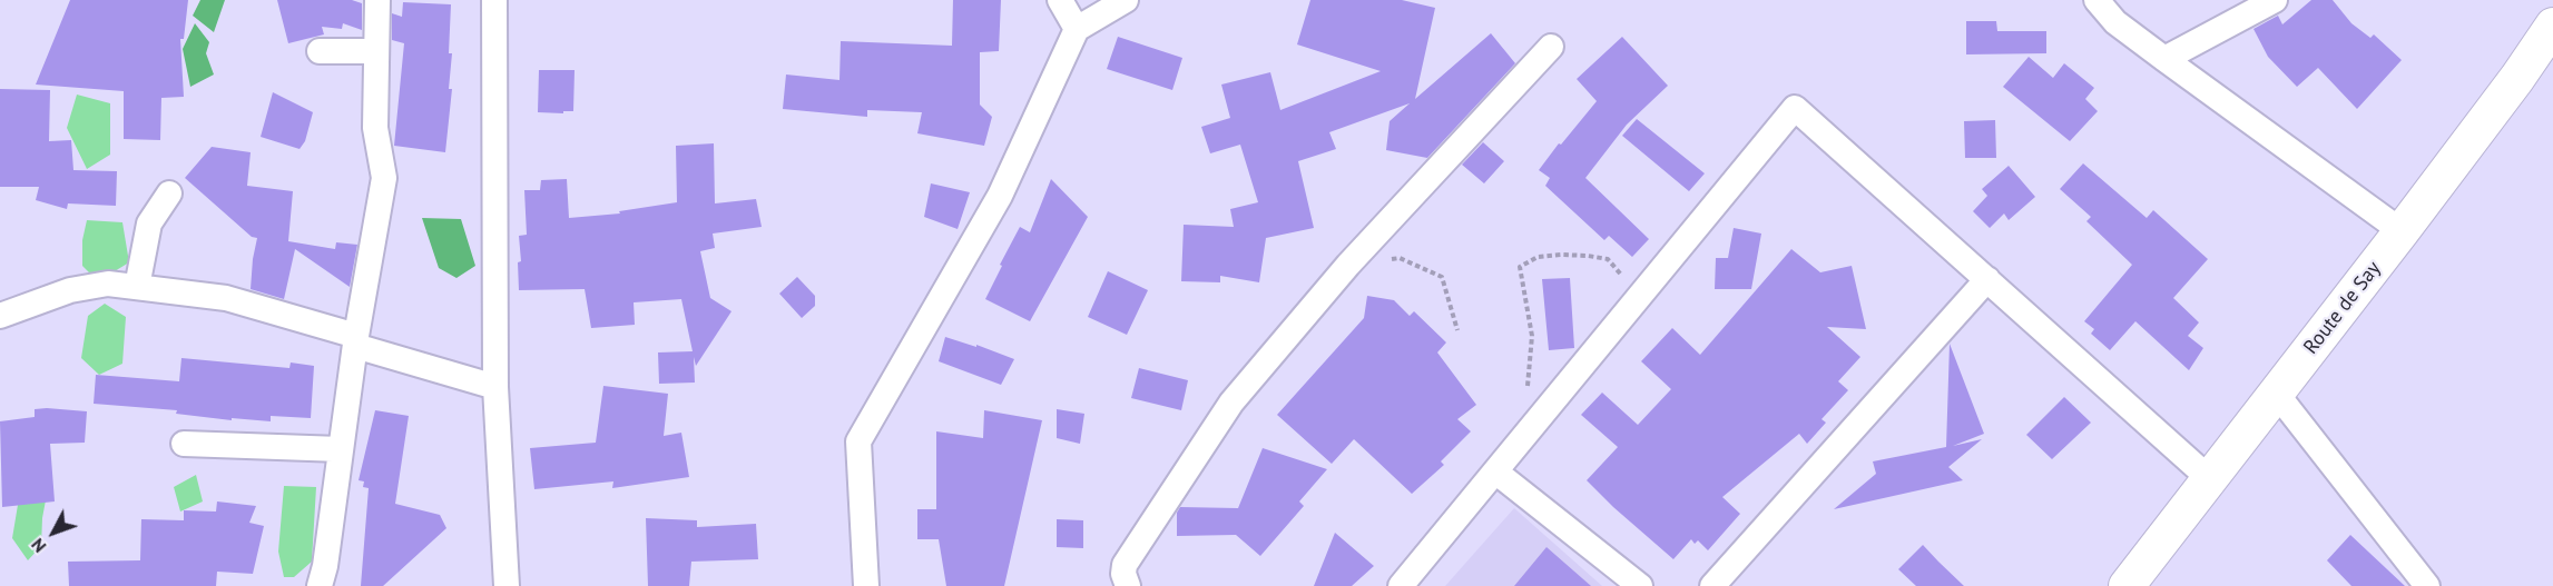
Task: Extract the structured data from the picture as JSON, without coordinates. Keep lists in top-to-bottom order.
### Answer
{
  "streets": {
    "main road": ["Route de Say"]
  },
  "north": "bottom left"
}
